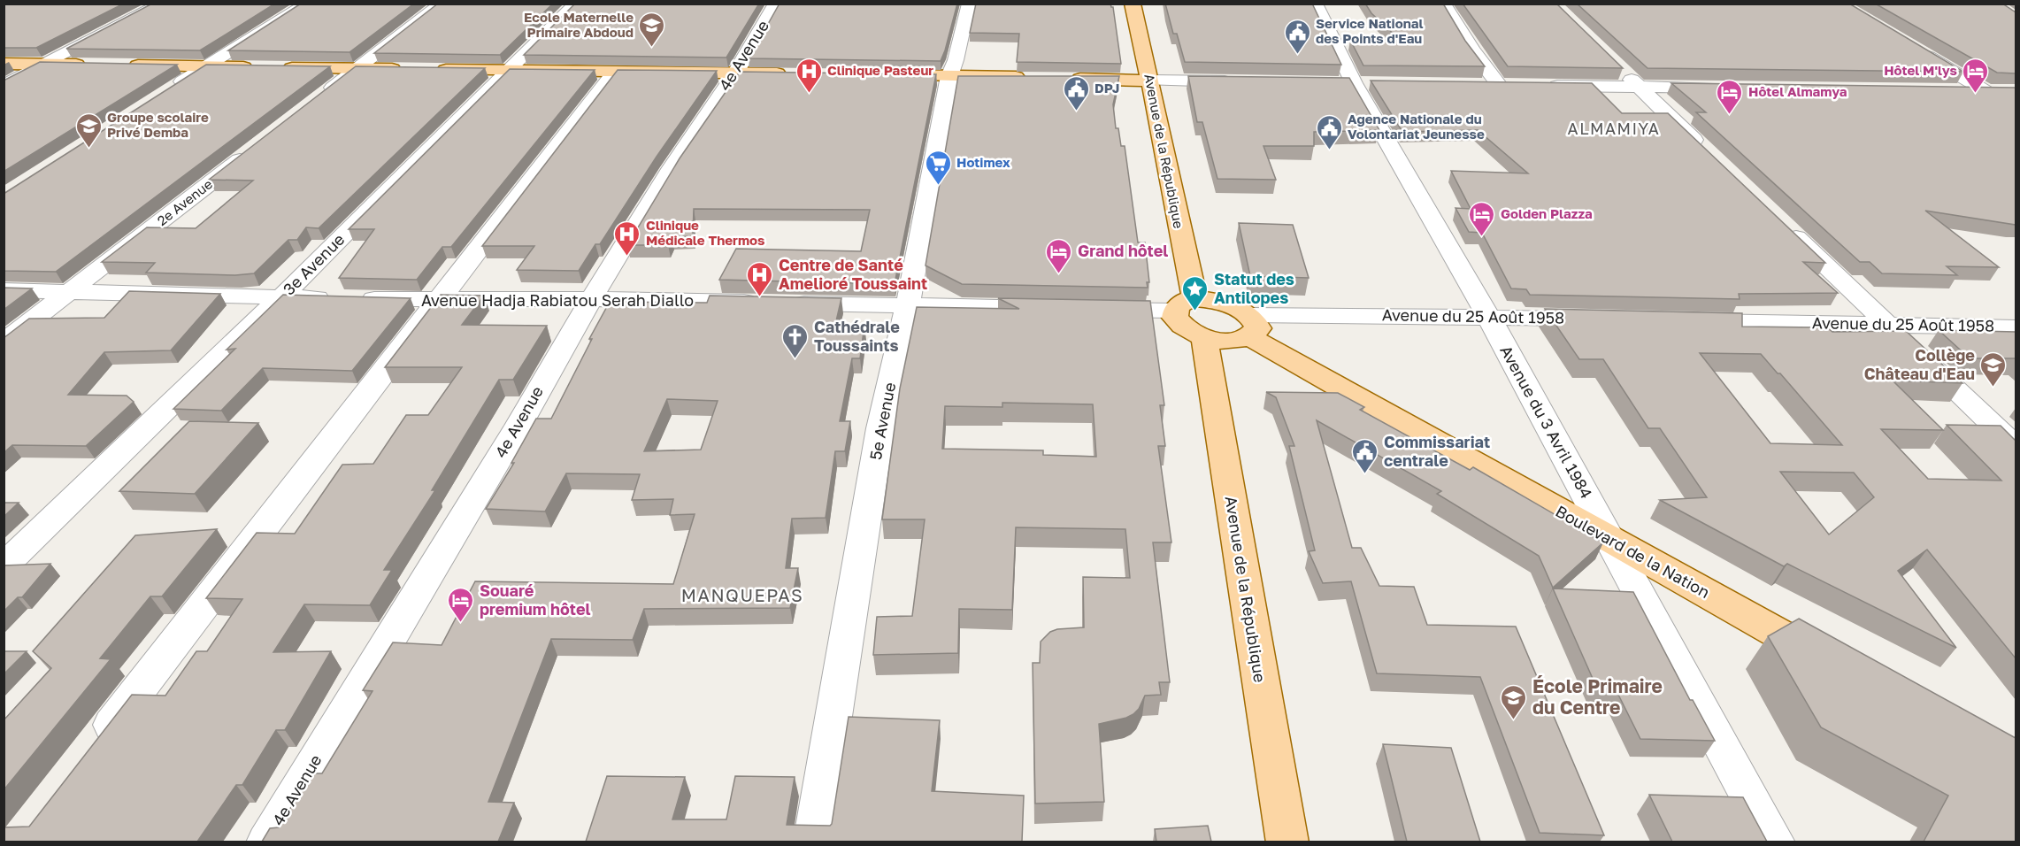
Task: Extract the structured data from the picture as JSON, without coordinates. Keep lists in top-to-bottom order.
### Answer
{
  "streets": {
    "main road": ["Avenue de la République", "Boulevard de la Nation"],
    "street": [
      "4e Avenue",
      "2e Avenue",
      "3e Avenue",
      "Avenue Hadja Rabiatou Serah Diallo",
      "Avenue du 25 Août 1958",
      "5e Avenue",
      "Avenue du 3 Avril 1984"
    ]
  },
  "crossings": [
    ["4e Avenue", "Avenue Hadja Rabiatou Serah Diallo"],
    ["Avenue de la République", "Boulevard de la Nation"],
    ["2e Avenue", "Avenue Hadja Rabiatou Serah Diallo"],
    ["3e Avenue", "Avenue Hadja Rabiatou Serah Diallo"],
    ["Avenue Hadja Rabiatou Serah Diallo", "5e Avenue"],
    ["Avenue du 25 Août 1958", "Avenue du 3 Avril 1984"],
    ["Avenue du 25 Août 1958", "Boulevard de la Nation"],
    ["Avenue du 3 Avril 1984", "Boulevard de la Nation"]
  ],
  "districts": ["ALMAMIYA", "MANQUEPAS"],
  "places": {
    "school or university": [
      "Ecole Maternelle Primaire Abdoud",
      "Groupe scolaire Privé Demba",
      "Collège Château d'Eau",
      "École Primaire du Centre"
    ],
    "public building": [
      "Service National des Points d'Eau",
      "DPJ",
      "Agence Nationale du Volontariat Jeunesse",
      "Commissariat centrale"
    ],
    "hospital": ["Clinique Pasteur", "Clinique Médicale Thermos", "Centre de Santé Amelioré Toussaint"],
    "hotel": [
      "Hôtel M'lys",
      "Hôtel Almamya",
      "Golden Plazza",
      "Grand hôtel",
      "Souaré premium hôtel"
    ],
    "supermarket": ["Hotimex"],
    "place": ["Statut des Antilopes"],
    "church": ["Cathédrale Toussaints"]
  }
}
